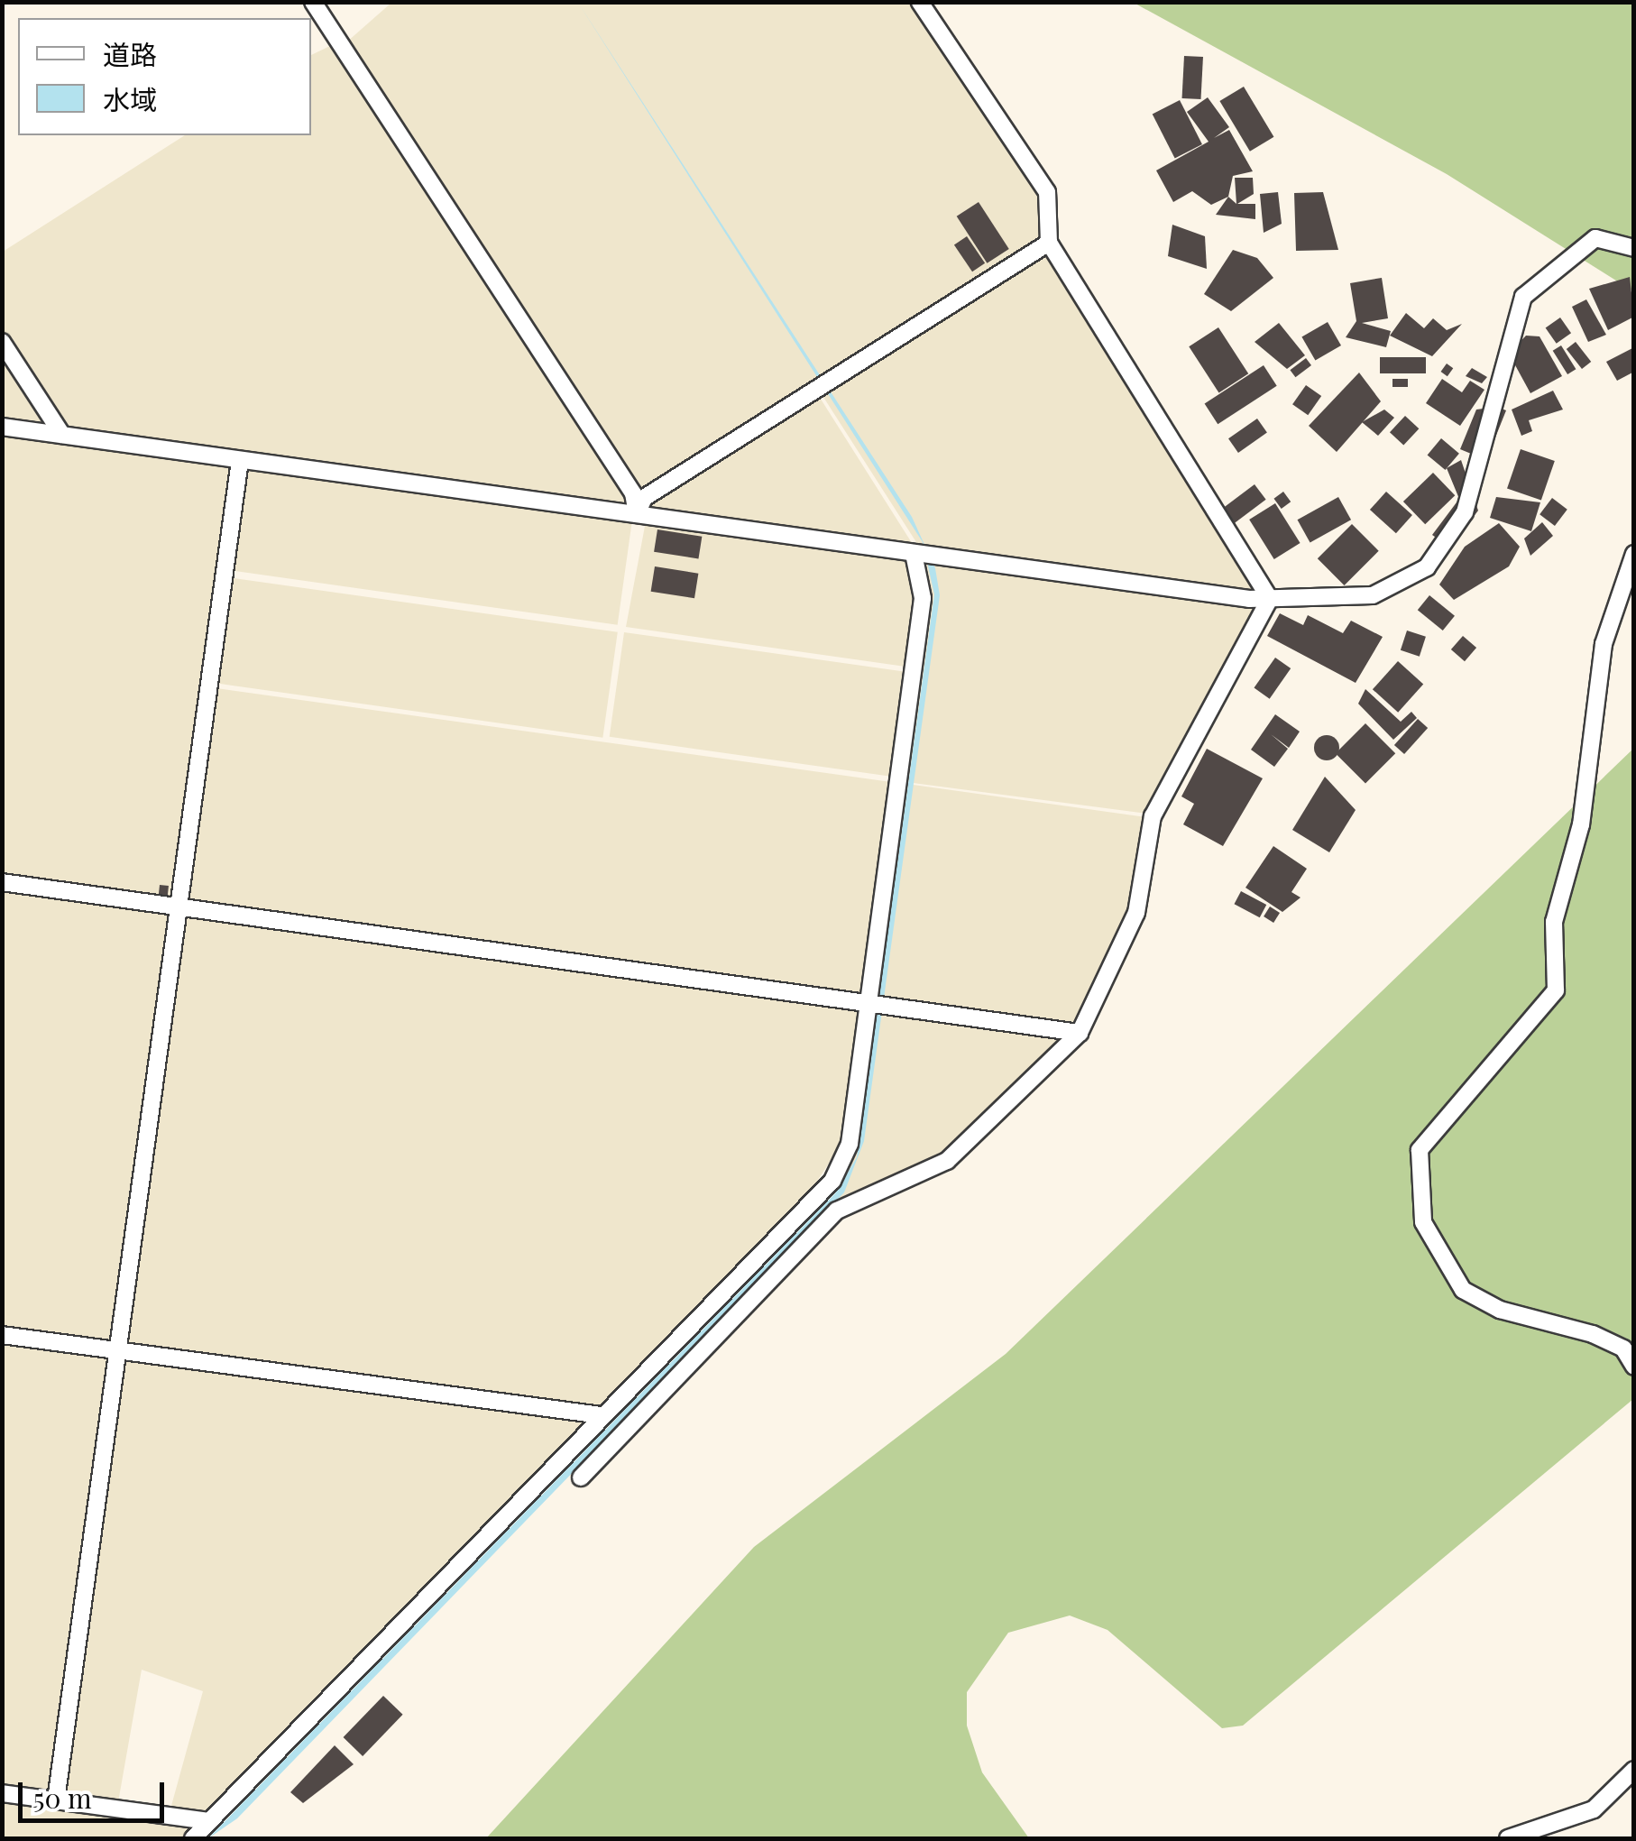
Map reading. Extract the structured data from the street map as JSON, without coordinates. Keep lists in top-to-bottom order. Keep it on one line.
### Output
{"legend":["道路","水域"],"scale_bar":"50 m"}
